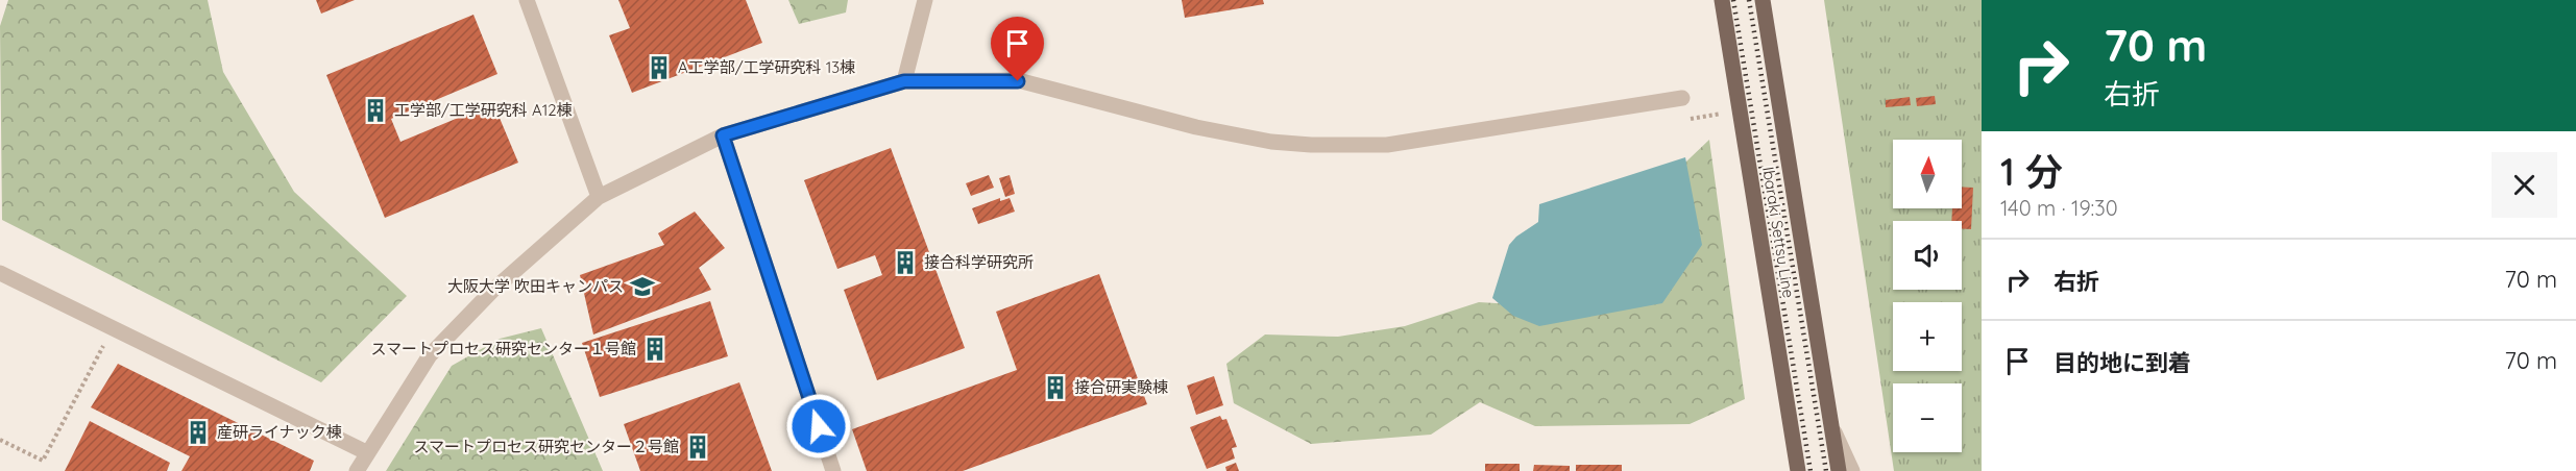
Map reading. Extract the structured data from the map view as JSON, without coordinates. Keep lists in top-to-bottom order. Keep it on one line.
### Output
{"streets":{"main road":["Ibaraki Settsu Line"]},"places":{"building":["A工学部/工学研究科 13棟","工学部/工学研究科 A12棟","接合科学研究所","スマートプロセス研究センター１号館","接合研実験棟","産研ライナック棟","スマートプロセス研究センター２号館"],"school or university":["大阪大学 吹田キャンパス"]},"north":"top","page":{"turn":["70 m","右折"],"heading":["1 分","140 m · 19:30"],"map_buttons":["+","−"],"list":[{"name":"右折","value":"70 m"},{"name":"目的地に到着","value":"70 m"}]}}
